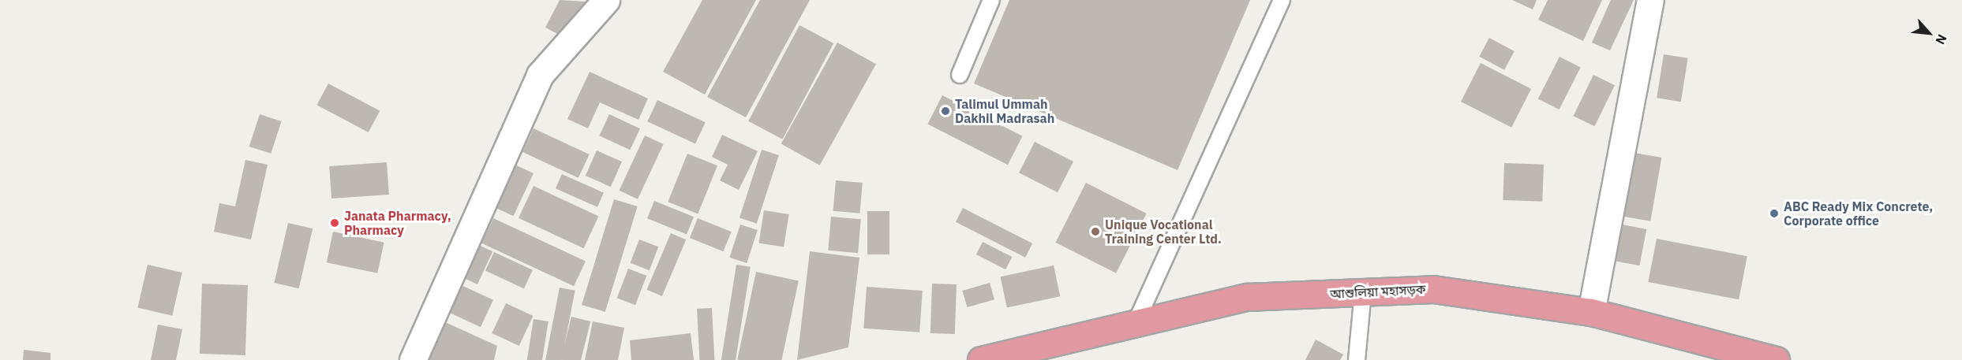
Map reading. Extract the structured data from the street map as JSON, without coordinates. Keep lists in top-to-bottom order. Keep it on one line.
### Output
{"streets":{"highway":["আশুলিয়া মহাসড়ক"]},"places":["Talimul Ummah Dakhil Madrasah","ABC Ready Mix Concrete, Corporate office","Janata Pharmacy, Pharmacy","Unique Vocational Training Center Ltd."],"north":"bottom right"}
